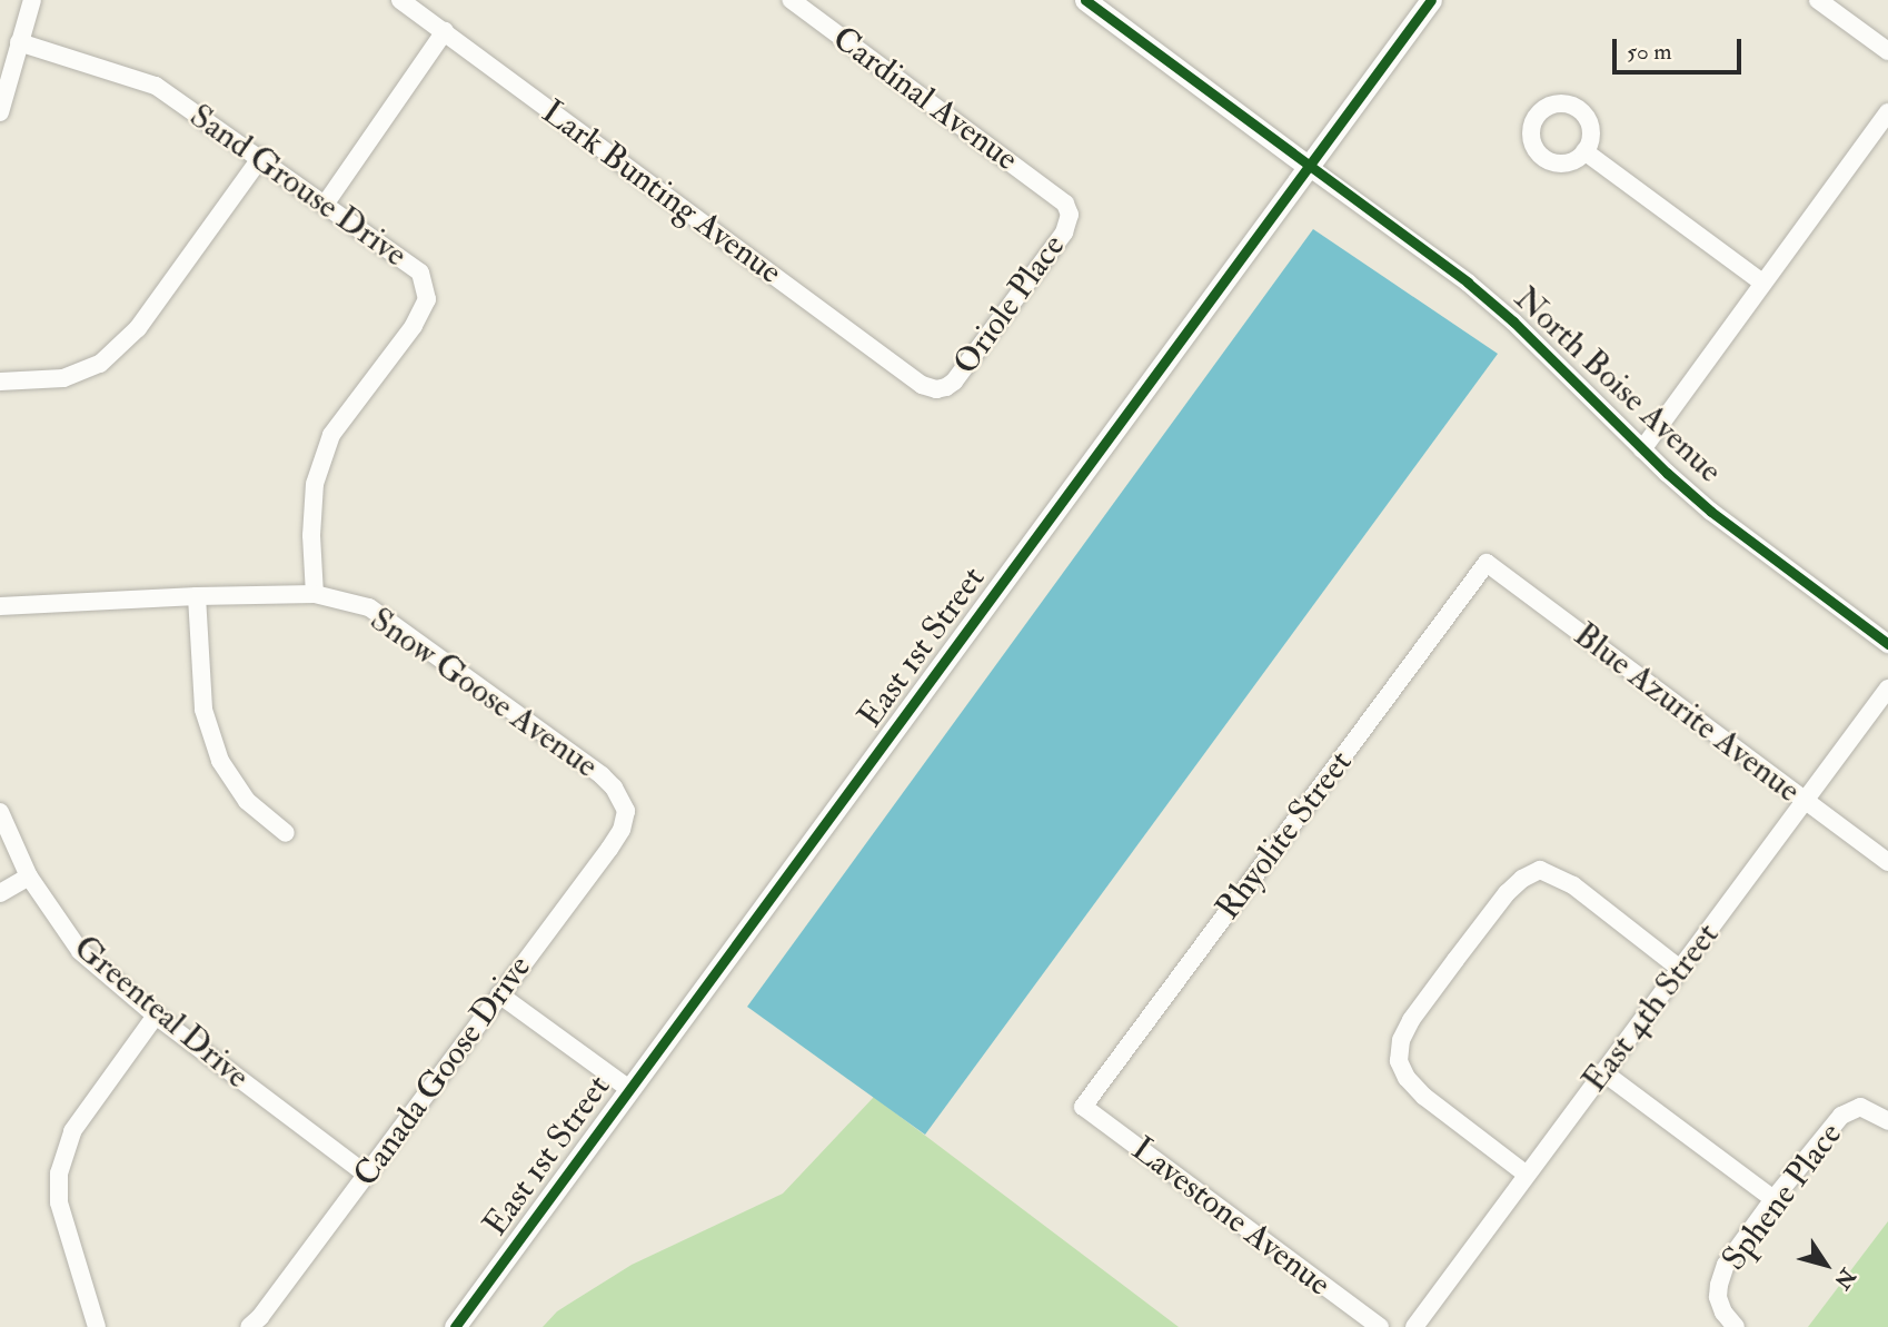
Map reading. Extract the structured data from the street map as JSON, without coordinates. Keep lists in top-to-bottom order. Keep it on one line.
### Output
{"streets":{"main road":["East 1st Street"],"street":["Cardinal Avenue","Sand Grouse Drive","Lark Bunting Avenue","Oriole Place","North Boise Avenue","Snow Goose Avenue","Blue Azurite Avenue","Rhyolite Street","East 4th Street","Greenteal Drive","Canada Goose Drive","Sphene Place","Lavestone Avenue"]},"crossings":[["Cardinal Avenue","Oriole Place"],["Sand Grouse Drive","Snow Goose Avenue"],["Lark Bunting Avenue","Oriole Place"],["North Boise Avenue","East 1st Street"],["Snow Goose Avenue","Canada Goose Drive"],["Blue Azurite Avenue","Rhyolite Street"],["Blue Azurite Avenue","East 4th Street"],["Rhyolite Street","Lavestone Avenue"],["Greenteal Drive","Canada Goose Drive"]],"scale_bar":"50 m","north":"bottom right"}
